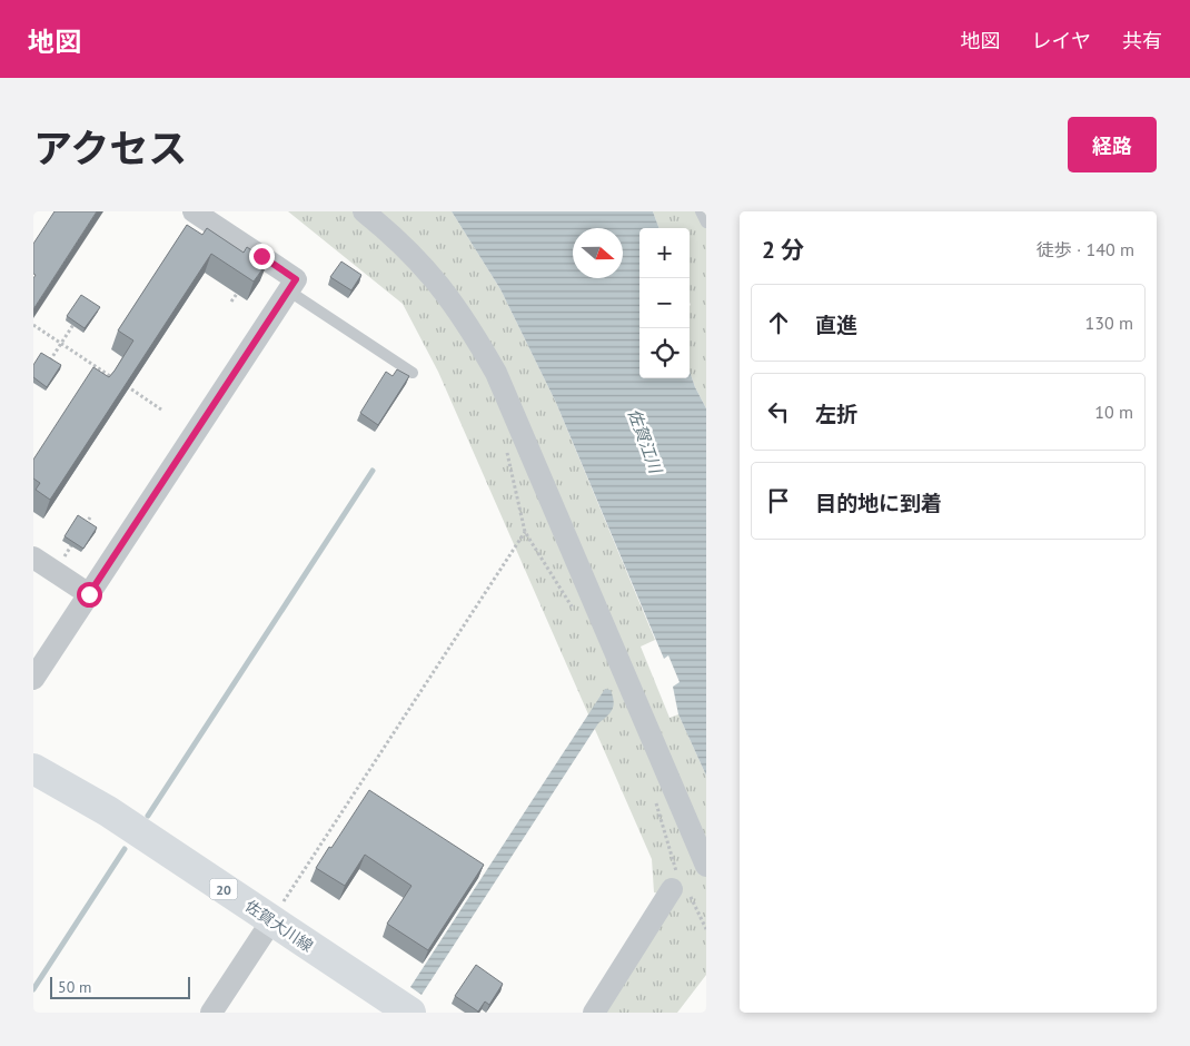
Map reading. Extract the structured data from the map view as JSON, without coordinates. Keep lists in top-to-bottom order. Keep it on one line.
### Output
{"streets":{"main road":["20","佐賀大川線"]},"water":["佐賀江川"],"scale_bar":"50 m","north":"right","page":{"header":"地図","nav":["地図","レイヤ","共有"],"title":"アクセス","buttons":"経路","heading":["2 分","徒歩 · 140 m"],"map_buttons":["+","−"],"list":[["直進","130 m"],["左折","10 m"],"目的地に到着"],"scale":"50 m"}}
